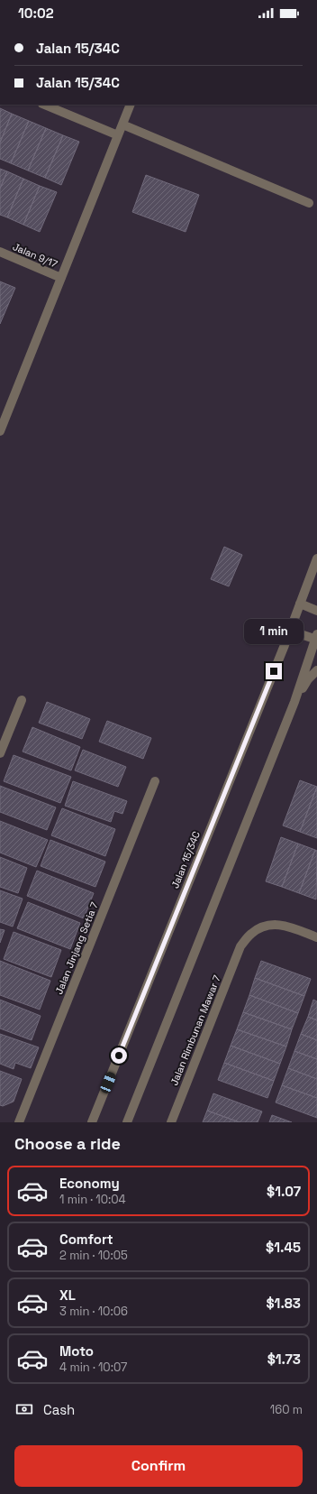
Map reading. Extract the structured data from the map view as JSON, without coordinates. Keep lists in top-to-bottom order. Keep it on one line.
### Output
{"streets":{"street":["Jalan 9/17","Jalan 15/34C","Jalan Jinjang Setia 7","Jalan Rimbunan Mawar 7"]},"page":{"status":"10:02","banner":["Jalan 15/34C","Jalan 15/34C"],"bubble":"1 min","heading":"Choose a ride","list":[{"name":"Economy","note":"1 min · 10:04","value":"$1.07"},{"name":"Comfort","note":"2 min · 10:05","value":"$1.45"},{"name":"XL","note":"3 min · 10:06","value":"$1.83"},{"name":"Moto","note":"4 min · 10:07","value":"$1.73"}],"pay":["Cash","160 m"],"buttons":"Confirm"}}
